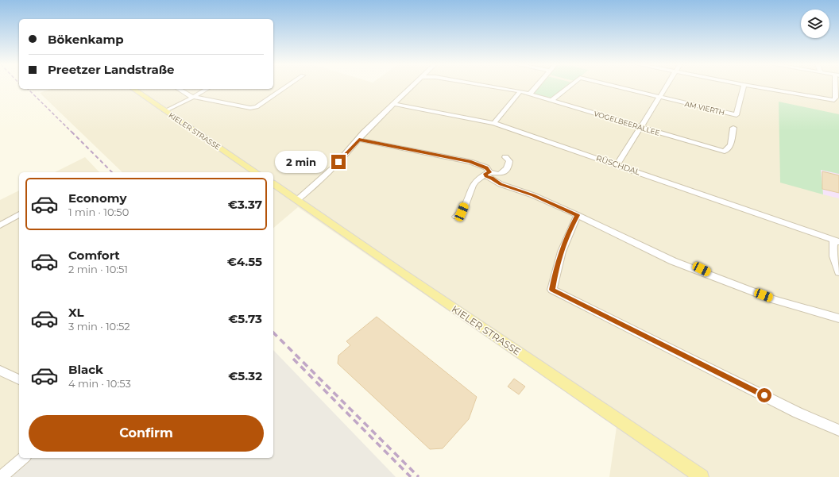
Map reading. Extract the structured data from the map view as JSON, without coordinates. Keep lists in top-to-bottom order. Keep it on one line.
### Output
{"streets":{"main road":["KIELER STRASSE"],"street":["AM VIERTH","VOGELBEERALLEE","RÜSCHDAL"]},"crossings":[["AM VIERTH","VOGELBEERALLEE"]],"page":{"banner":["Bökenkamp","Preetzer Landstraße"],"bubble":"2 min","list":[{"name":"Economy","note":"1 min · 10:50","value":"€3.37"},{"name":"Comfort","note":"2 min · 10:51","value":"€4.55"},{"name":"XL","note":"3 min · 10:52","value":"€5.73"},{"name":"Black","note":"4 min · 10:53","value":"€5.32"}],"buttons":"Confirm"}}
